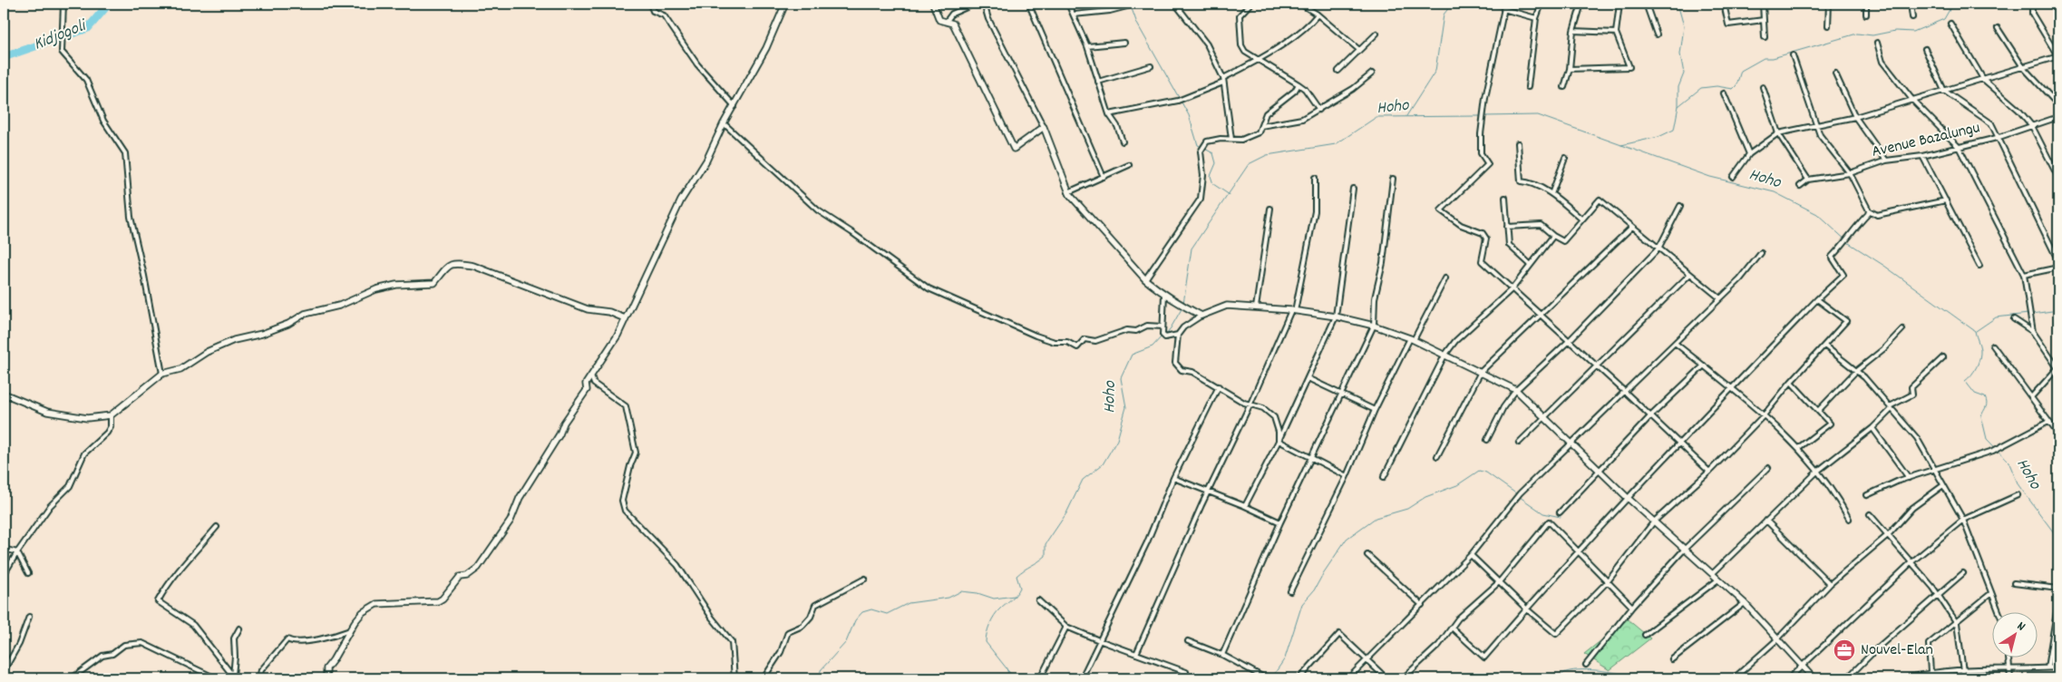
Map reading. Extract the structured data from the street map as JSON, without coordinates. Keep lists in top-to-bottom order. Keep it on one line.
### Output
{"streets":{"street":["Avenue Bazalungu"]},"water":["Kidjogoli","Hoho"],"places":{"office":["Nouvel-Elan"]},"north":"top right"}
